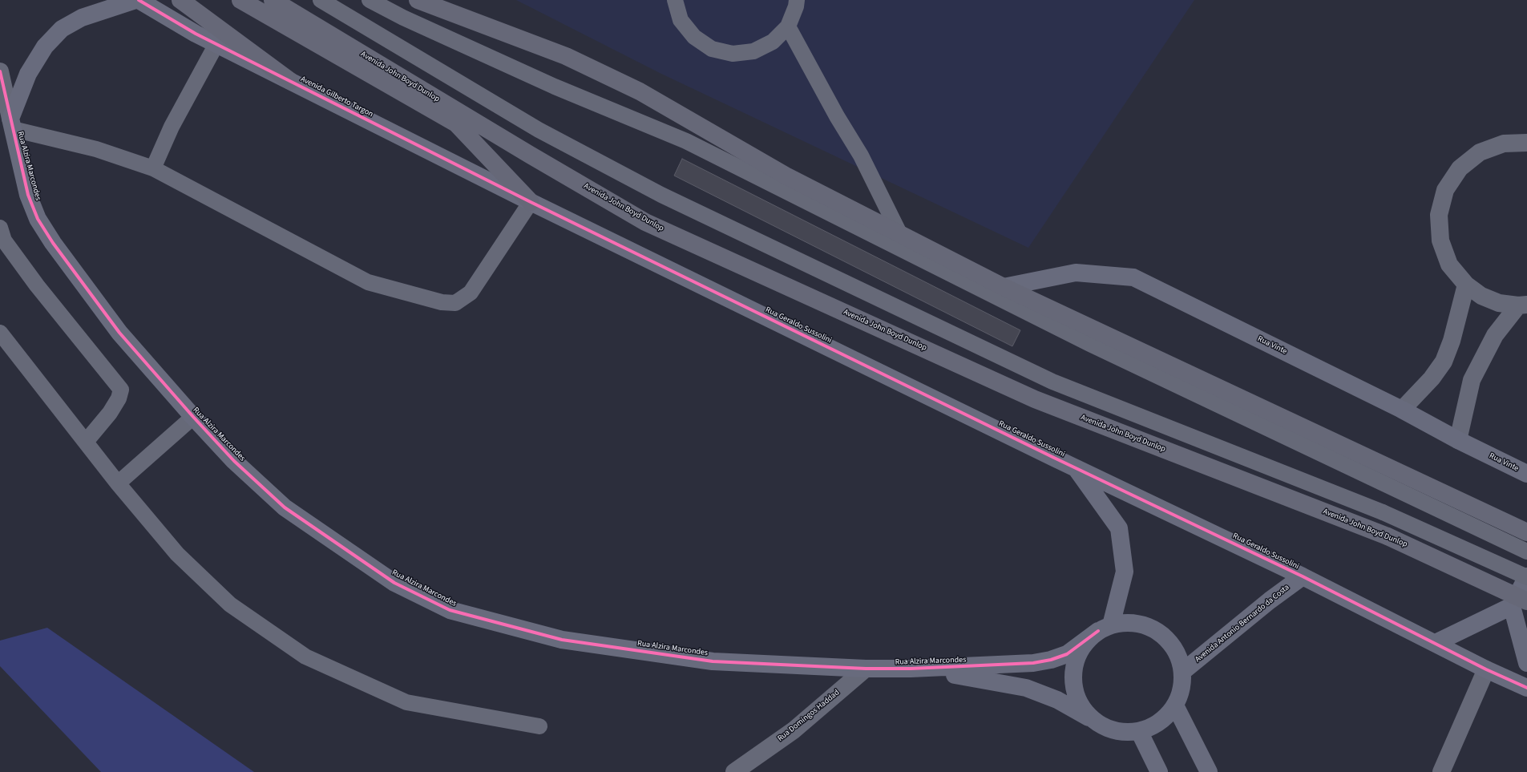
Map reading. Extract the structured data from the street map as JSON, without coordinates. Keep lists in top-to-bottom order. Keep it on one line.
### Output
{"streets":{"main road":["Avenida John Boyd Dunlop"],"street":["Avenida Gilberto Targon","Rua Alzira Marcondes","Rua Geraldo Sussolini","Rua Vinte","Avenida Antonio Bernardo da Costa","Rua Domingos Haddad"]},"crossings":[["Avenida Gilberto Targon","Rua Geraldo Sussolini"],["Rua Alzira Marcondes","Avenida Antonio Bernardo da Costa"],["Rua Alzira Marcondes","Rua Domingos Haddad"],["Rua Geraldo Sussolini","Avenida Antonio Bernardo da Costa"]]}
